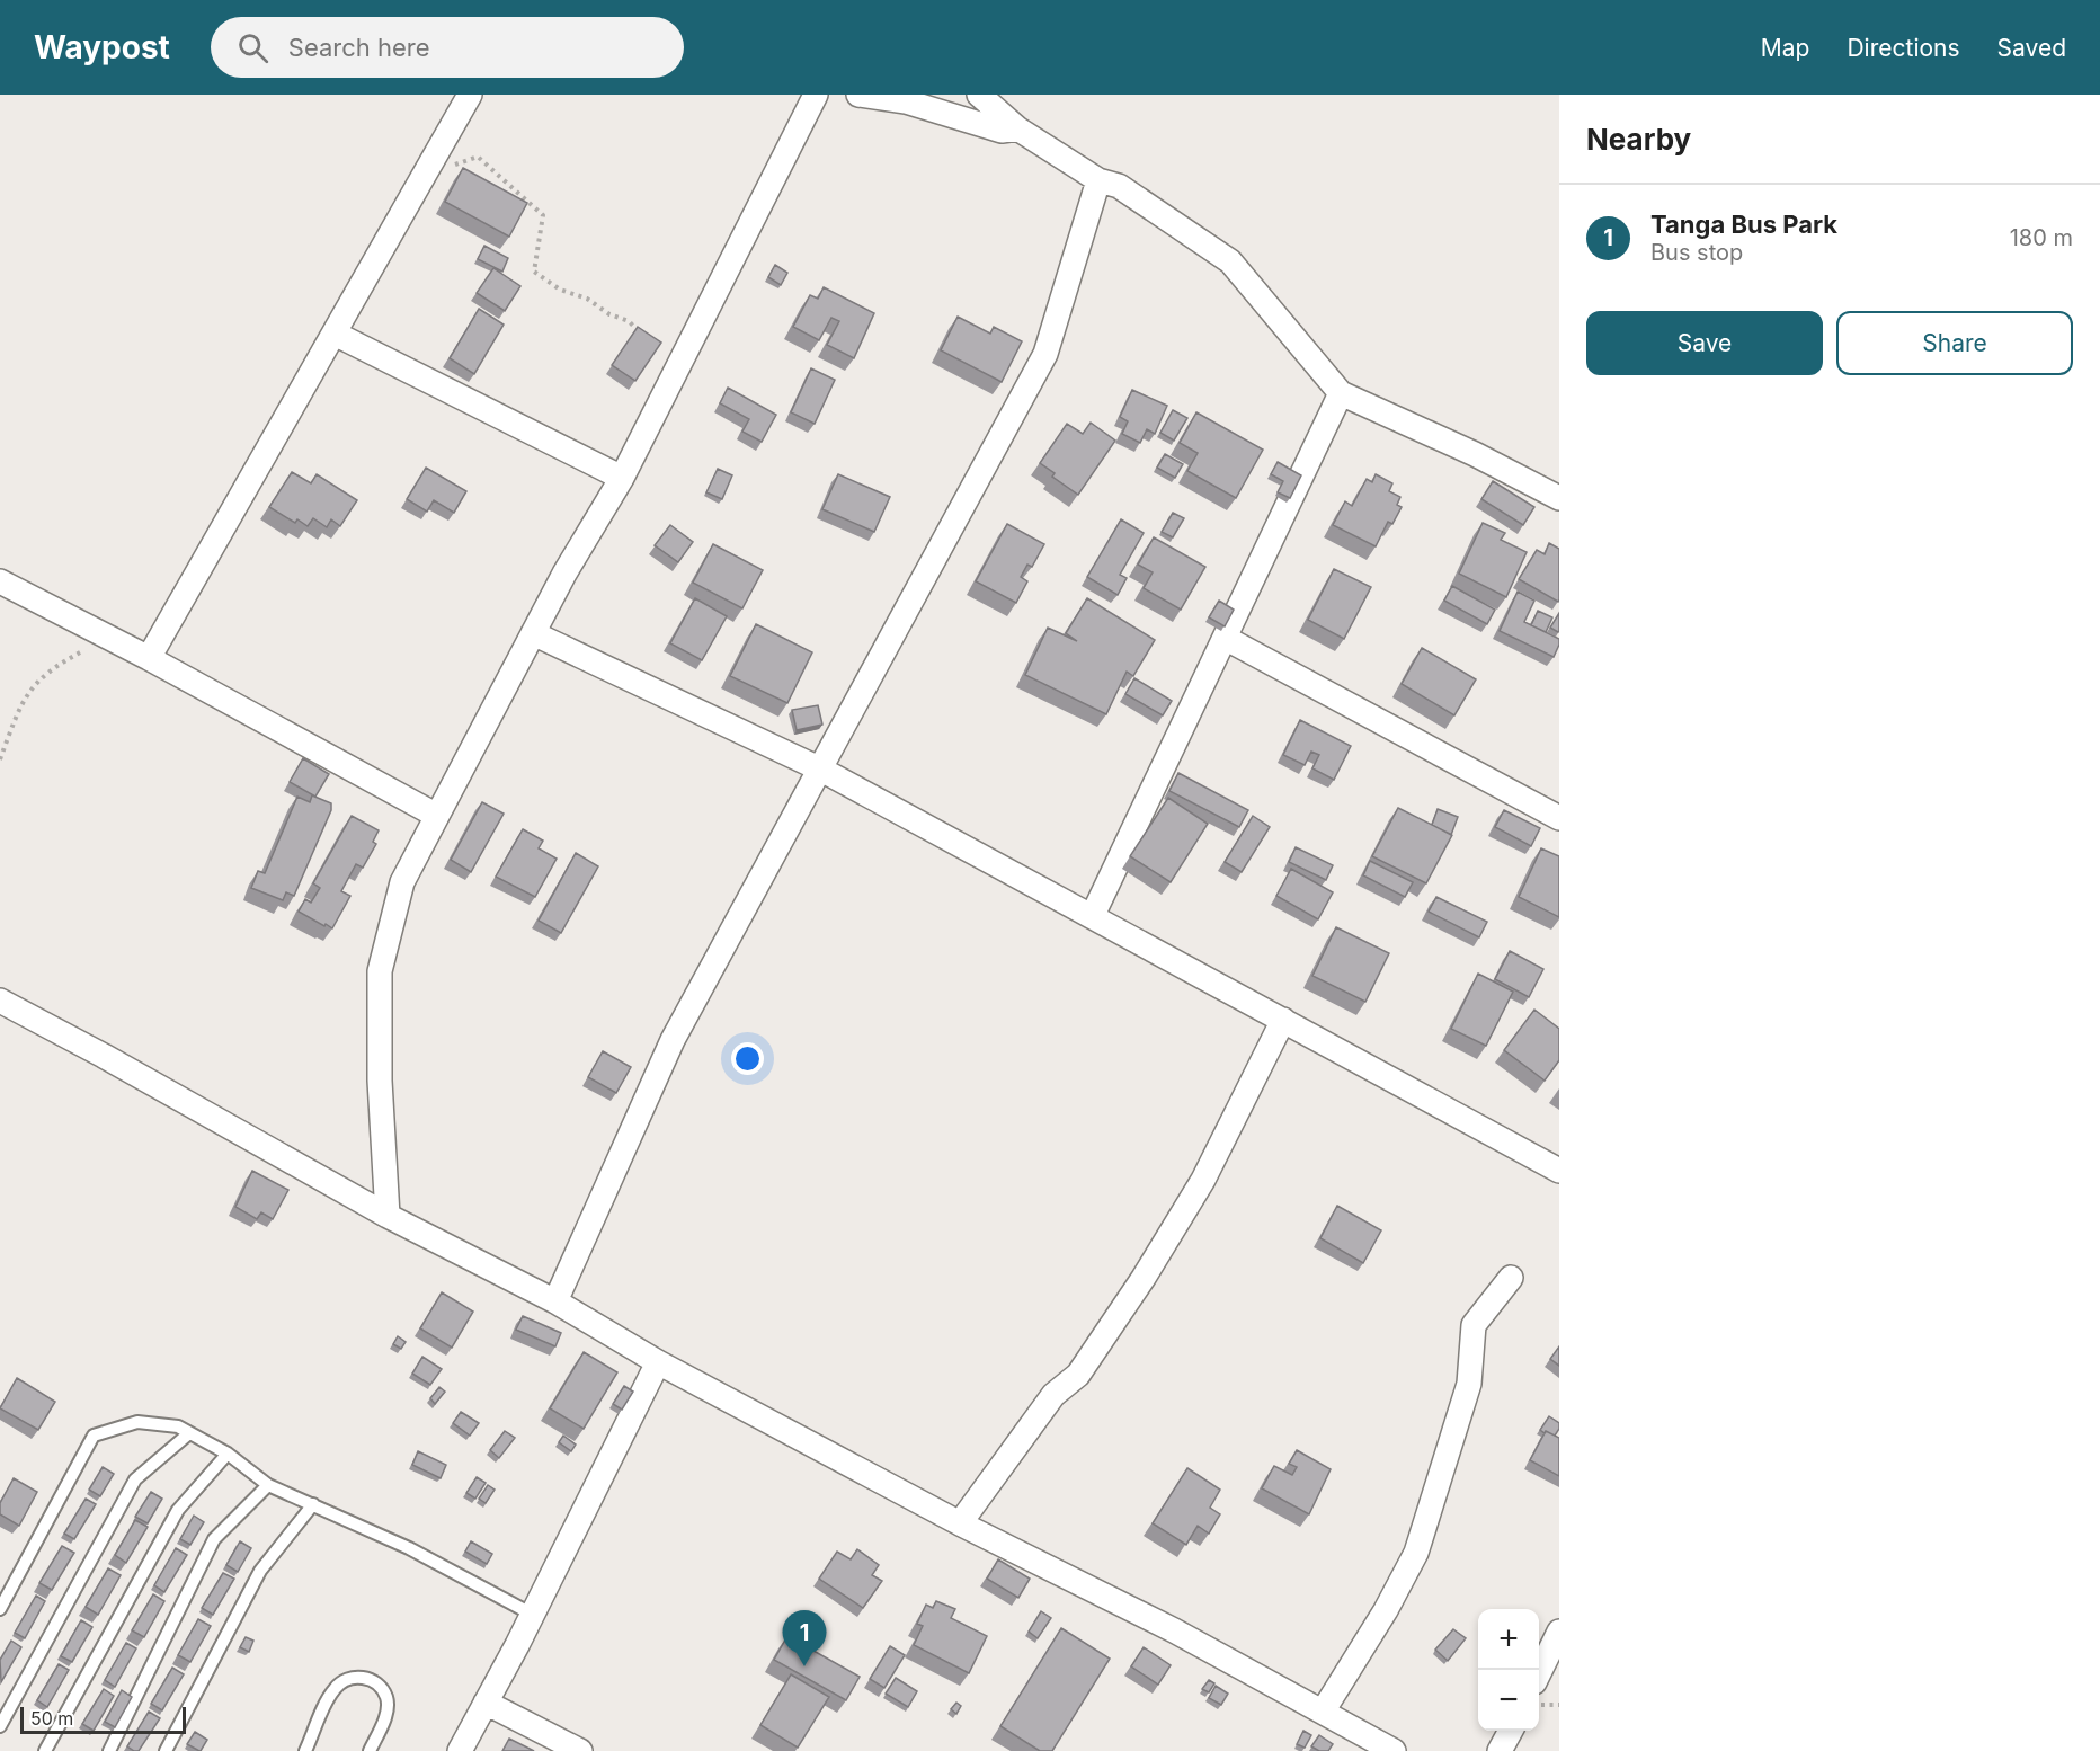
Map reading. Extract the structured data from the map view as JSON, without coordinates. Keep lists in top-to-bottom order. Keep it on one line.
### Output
{"scale_bar":"50 m","page":{"header":"Waypost","search":"Search here","nav":["Map","Directions","Saved"],"heading":"Nearby","list":[{"mark":"1","name":"Tanga Bus Park","note":"Bus stop","value":"180 m"}],"buttons":["Save","Share"],"map_buttons":["+","−"],"pins":"1","scale":"50 m"}}
